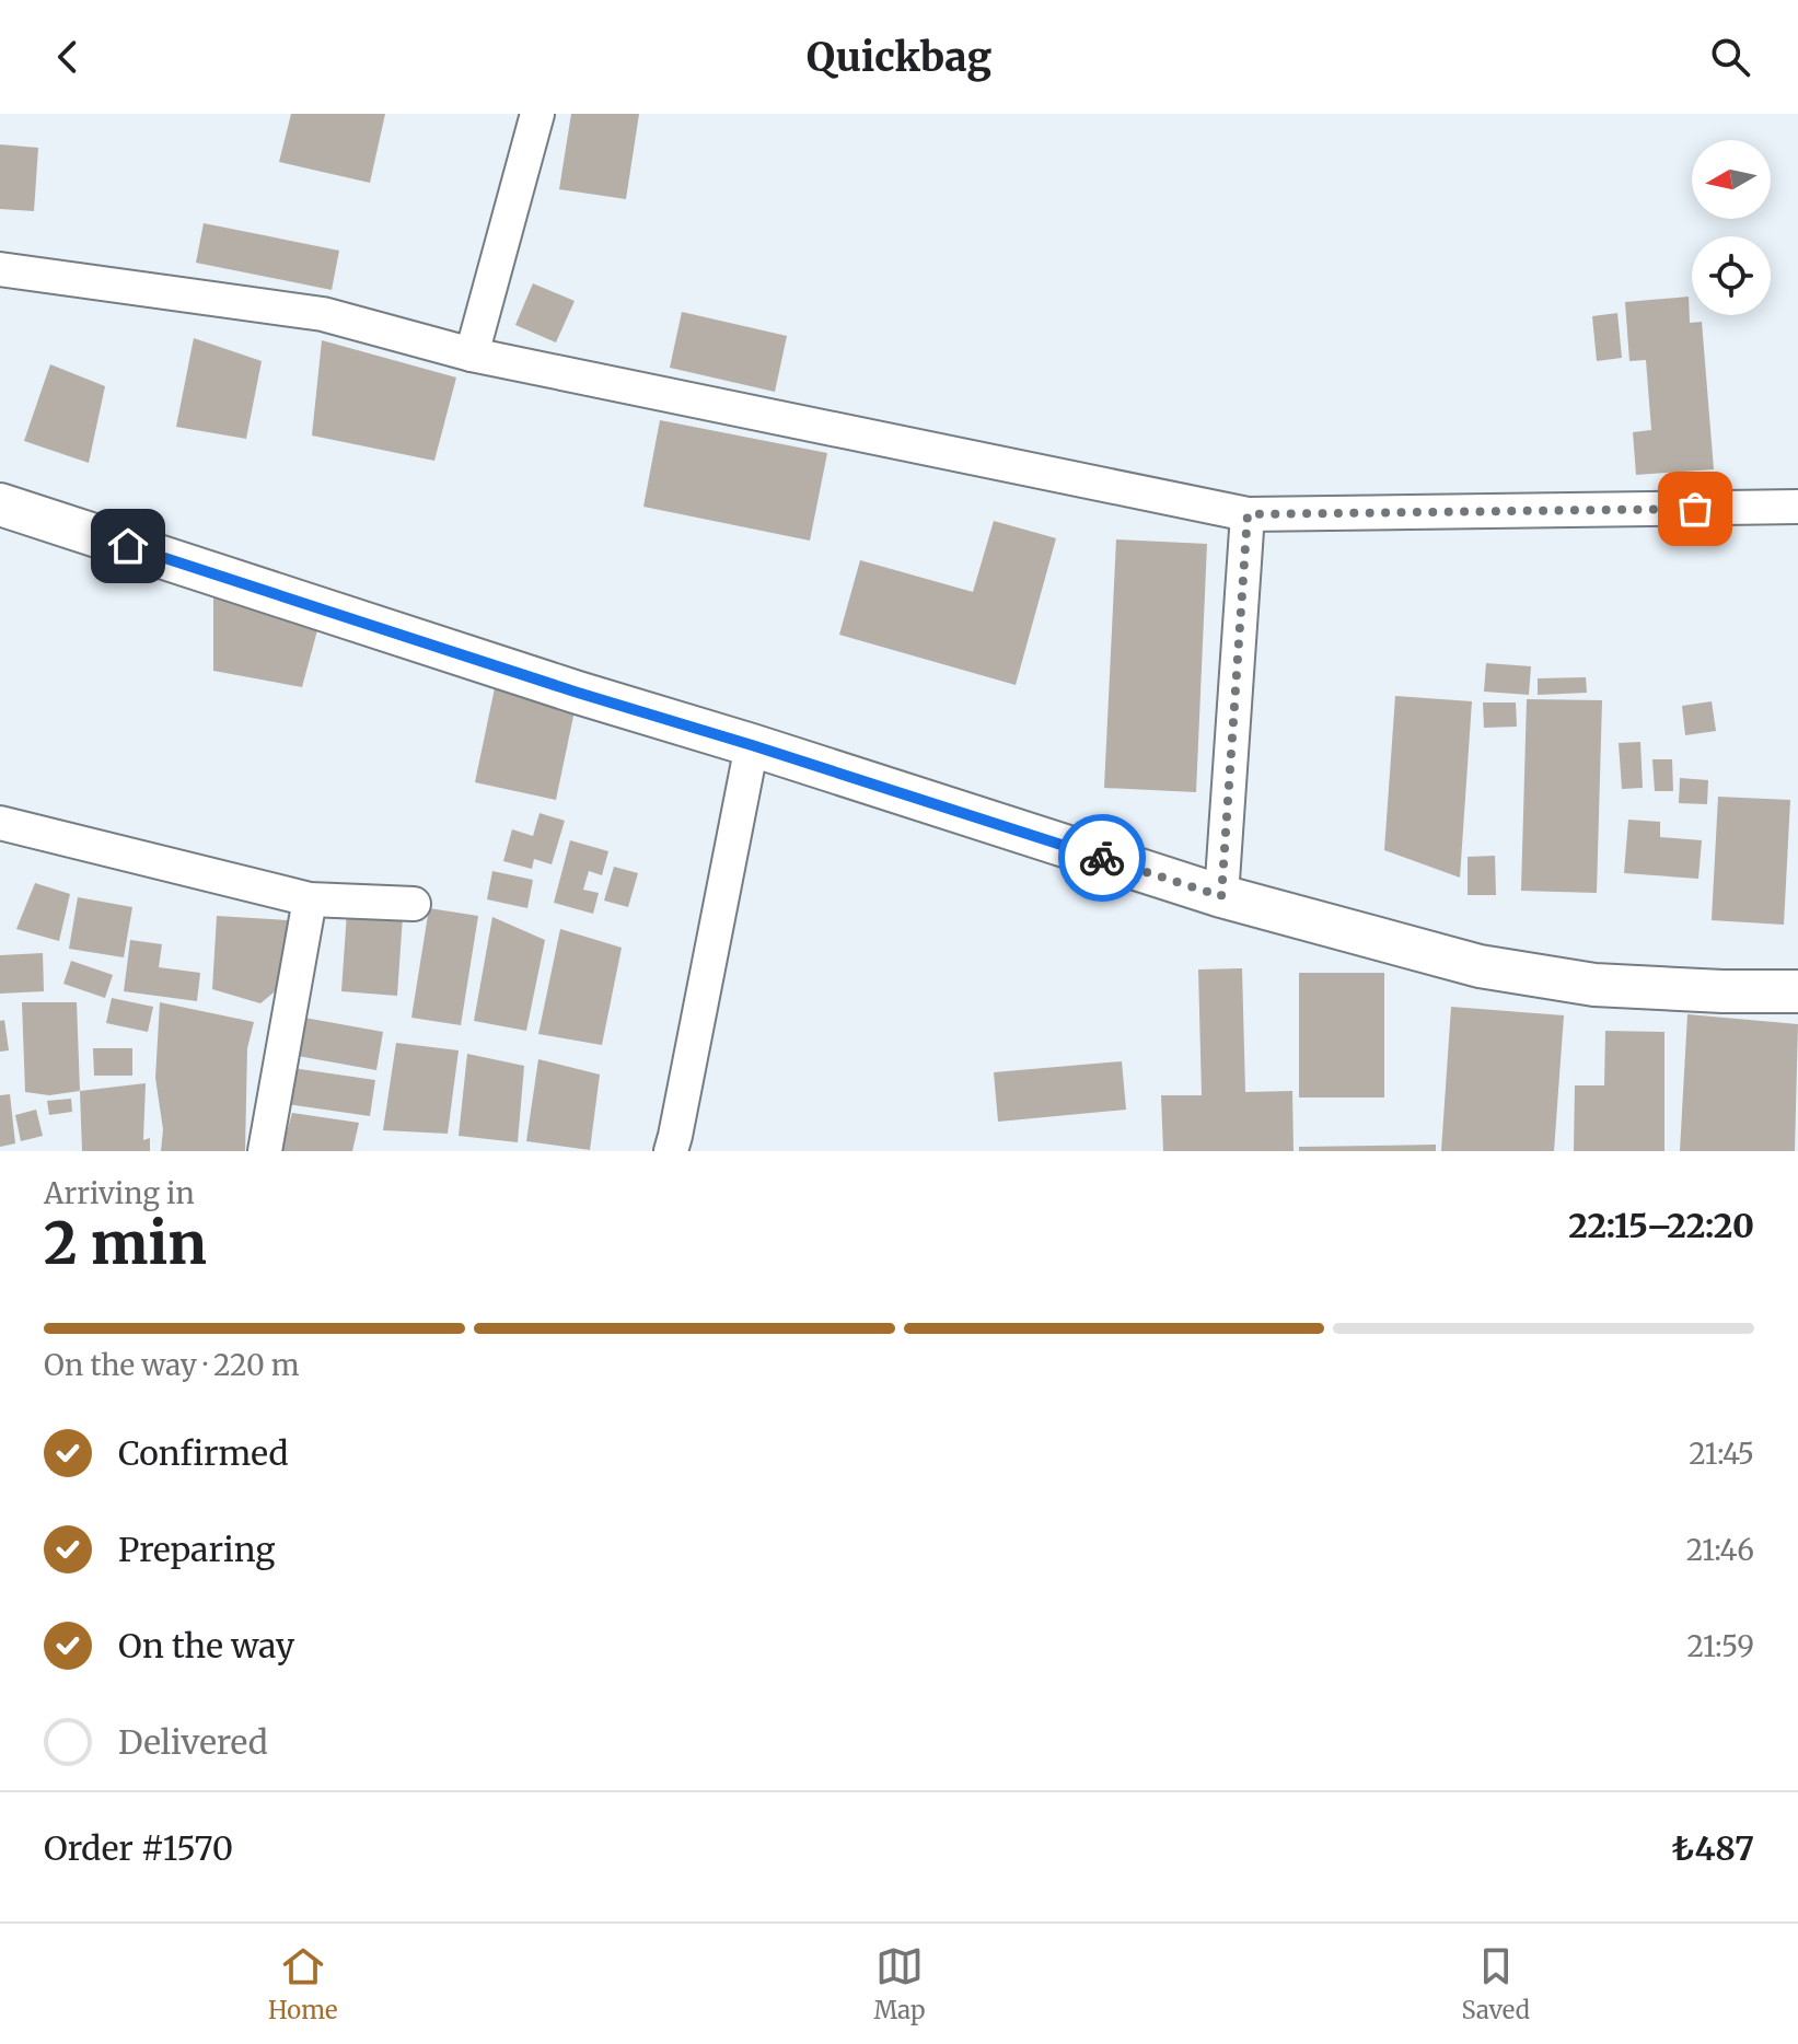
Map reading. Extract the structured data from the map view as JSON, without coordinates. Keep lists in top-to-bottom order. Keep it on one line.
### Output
{"north":"left","page":{"header":"Quickbag","heading":["2 min","Arriving in","22:15–22:20"],"panel":["Order #1570","₺487"],"bar":"On the way · 220 m","list":[["Confirmed","21:45"],["Preparing","21:46"],["On the way","21:59"],"Delivered"],"tabs":["Home","Map","Saved"]}}
